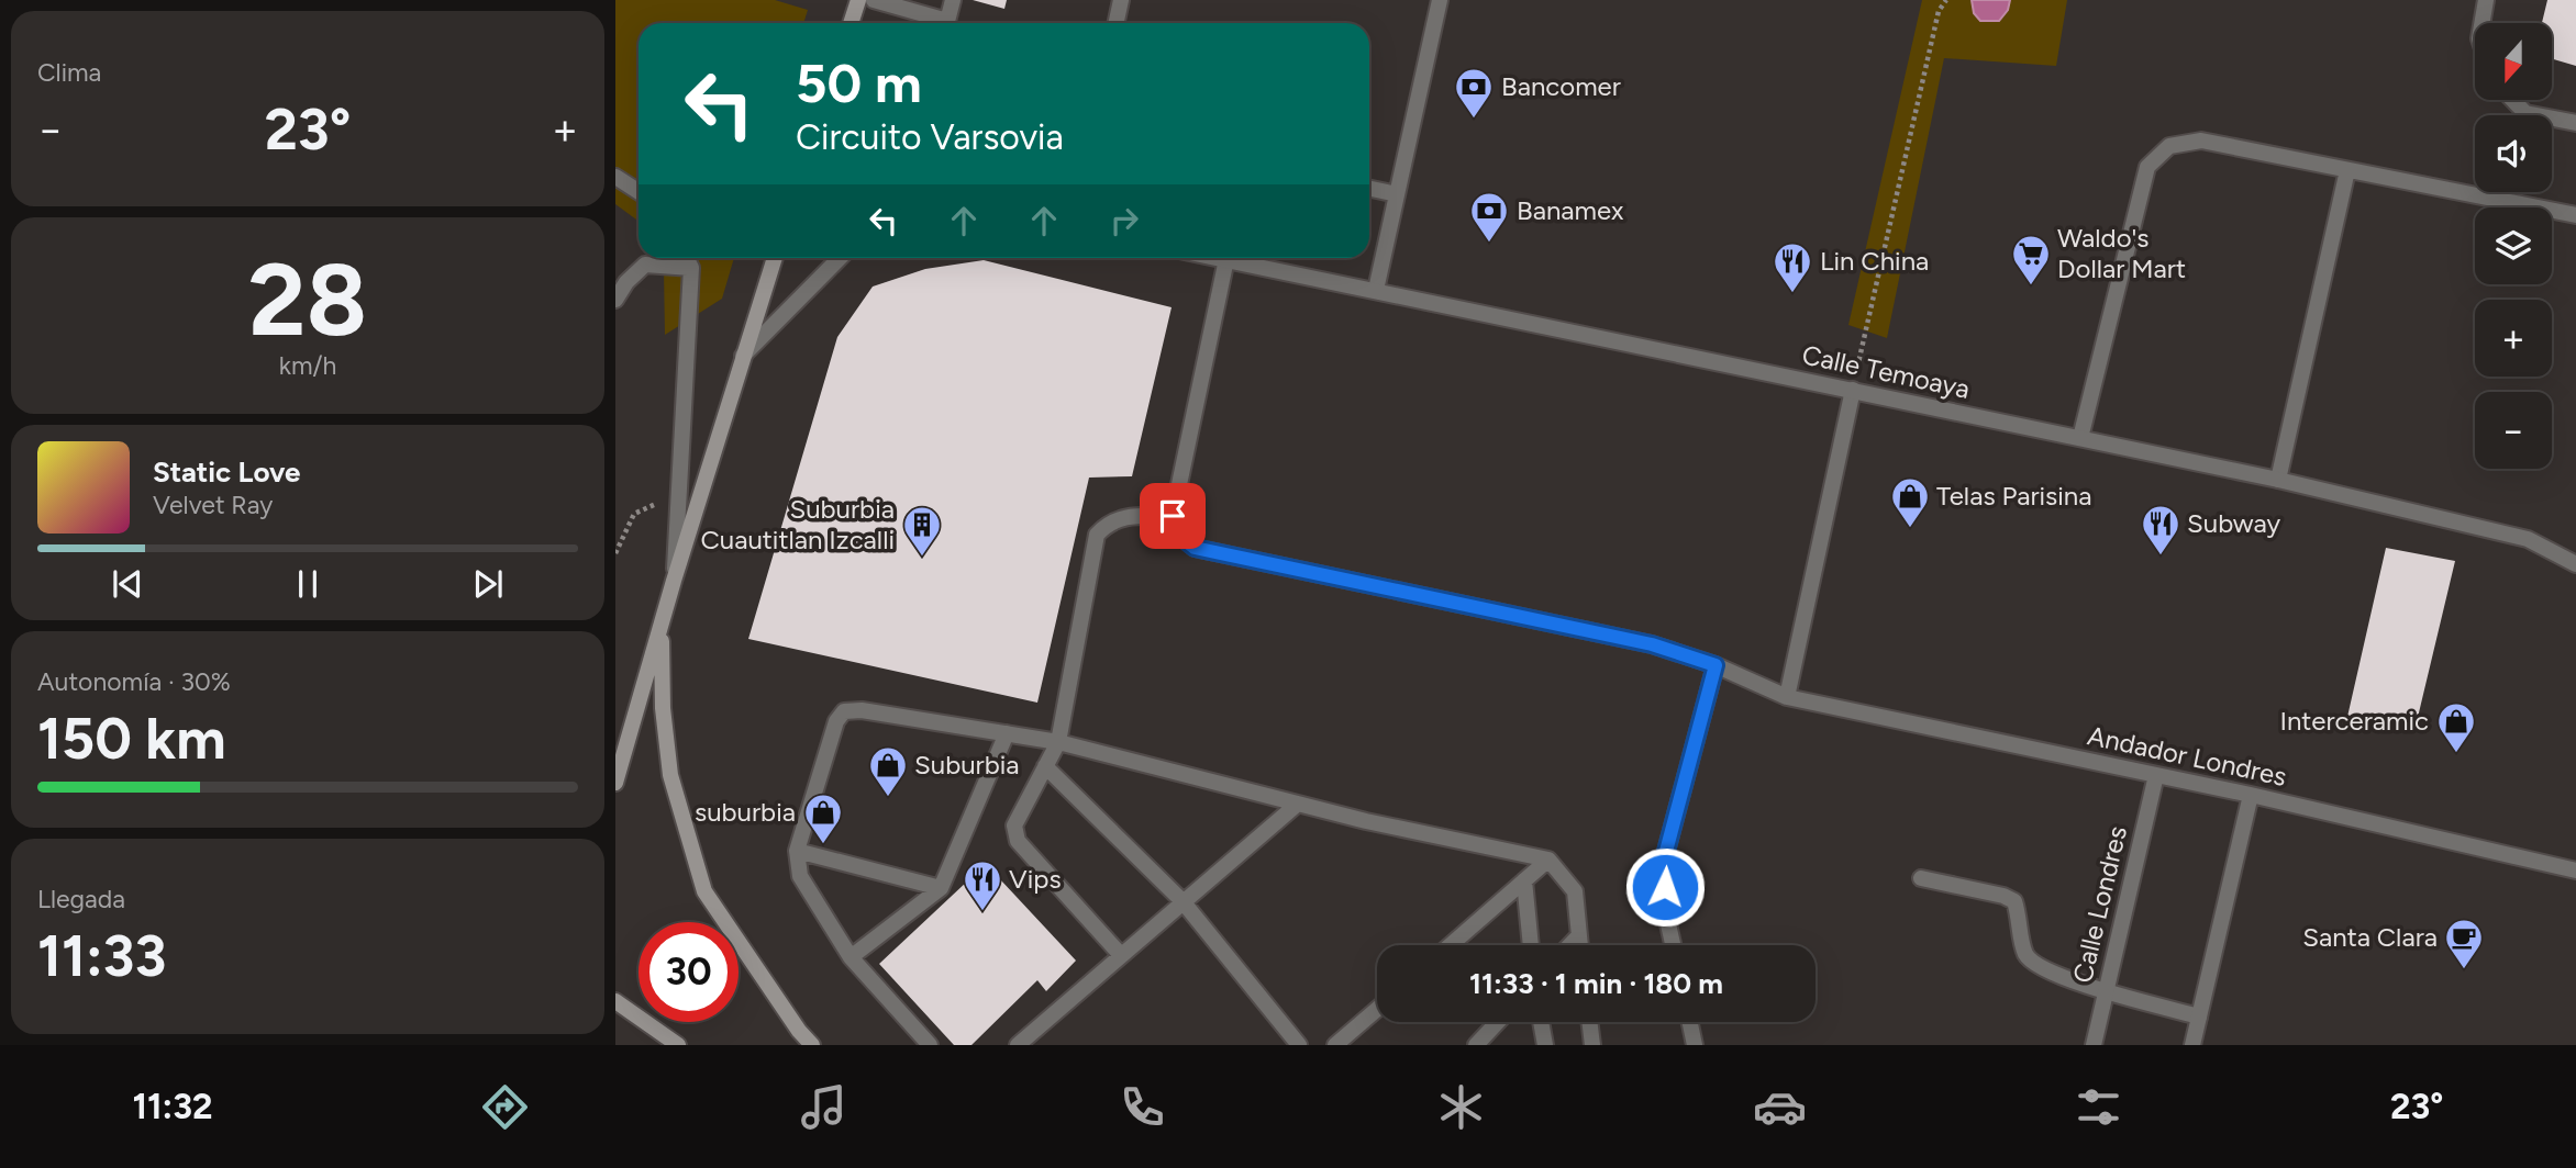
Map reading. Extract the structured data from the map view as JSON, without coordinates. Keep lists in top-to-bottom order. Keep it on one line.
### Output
{"streets":{"street":["Calle Temoaya","Andador Londres","Calle Londres"]},"crossings":[["Andador Londres","Calle Londres"]],"places":{"bank":["Bancomer","Banamex"],"supermarket":["Waldo's Dollar Mart"],"restaurant":["Lin China","Subway","Vips"],"shop":["Telas Parisina","Interceramic","Suburbia","suburbia"],"building":["Suburbia Cuautitlan Izcalli"],"cafe":["Santa Clara"]},"north":"bottom","page":{"tile":["Clima",["28","km/h"],["Autonomía · 30%","150 km"],["Llegada","11:33"]],"map_buttons":["+","−"],"turn":["50 m","Circuito Varsovia"],"heat":["−","23°","+"],"song":["Static Love","Velvet Ray"],"limit":"30","trip":"11:33 · 1 min · 180 m","tabs":["11:32","23°"]}}
